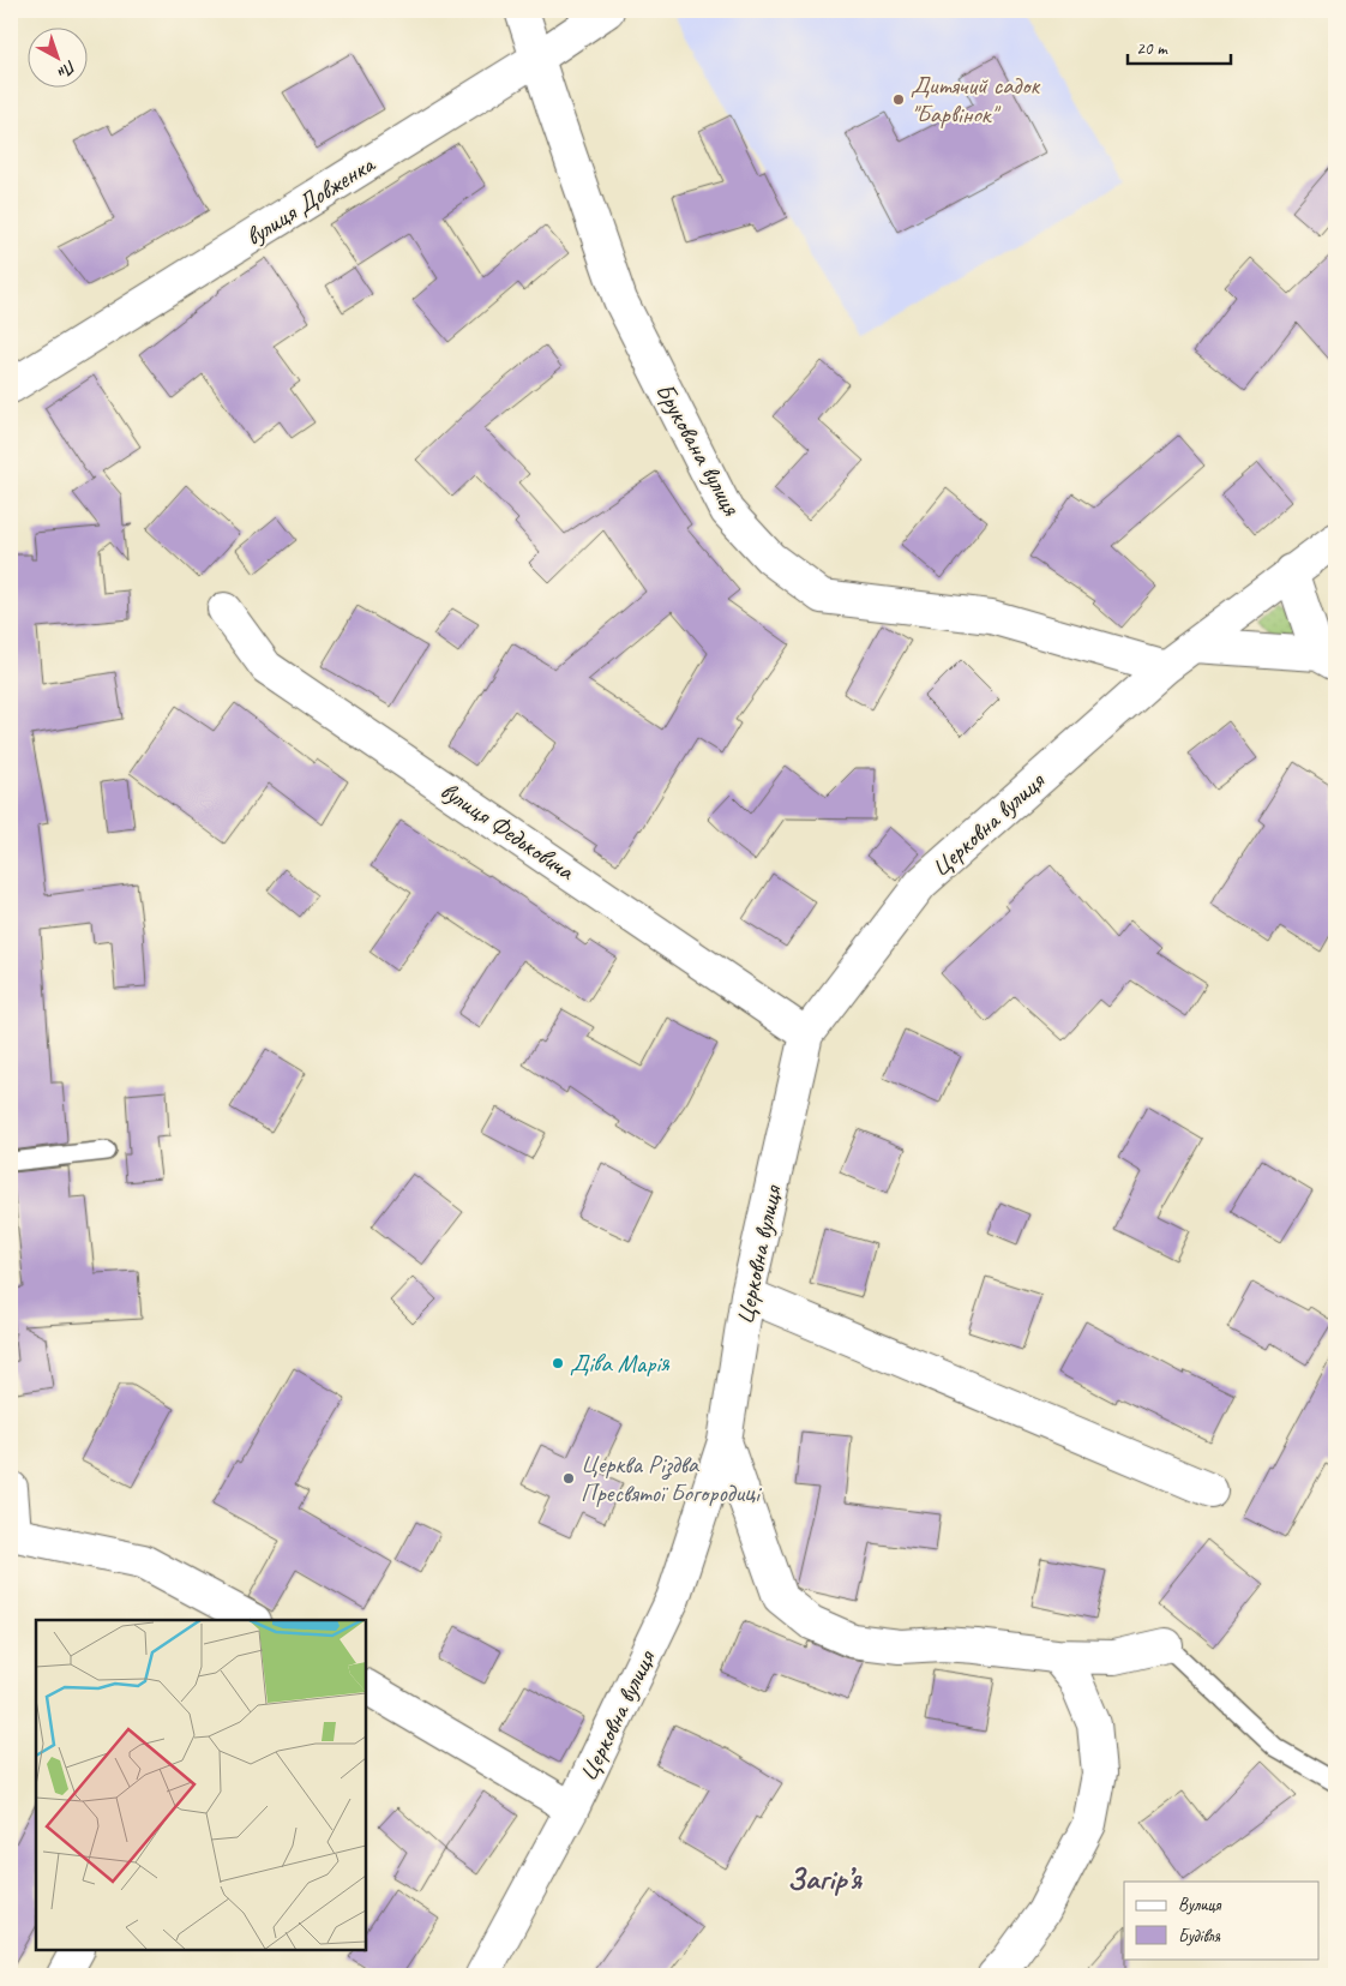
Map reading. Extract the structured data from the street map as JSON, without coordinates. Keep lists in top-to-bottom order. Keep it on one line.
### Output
{"streets":{"street":["вулиця Довженка","Брукована вулиця","Церковна вулиця","вулиця Федьковича"]},"crossings":[["вулиця Довженка","Брукована вулиця"],["Брукована вулиця","Церковна вулиця"],["Церковна вулиця","вулиця Федьковича"]],"districts":["Загір’я"],"places":["Дитячий садок \"Барвінок\"","Діва Марія","Церква Різдва Пресвятої Богородиці"],"legend":["Вулиця","Будівля"],"scale_bar":"20 m","north":"bottom right"}
